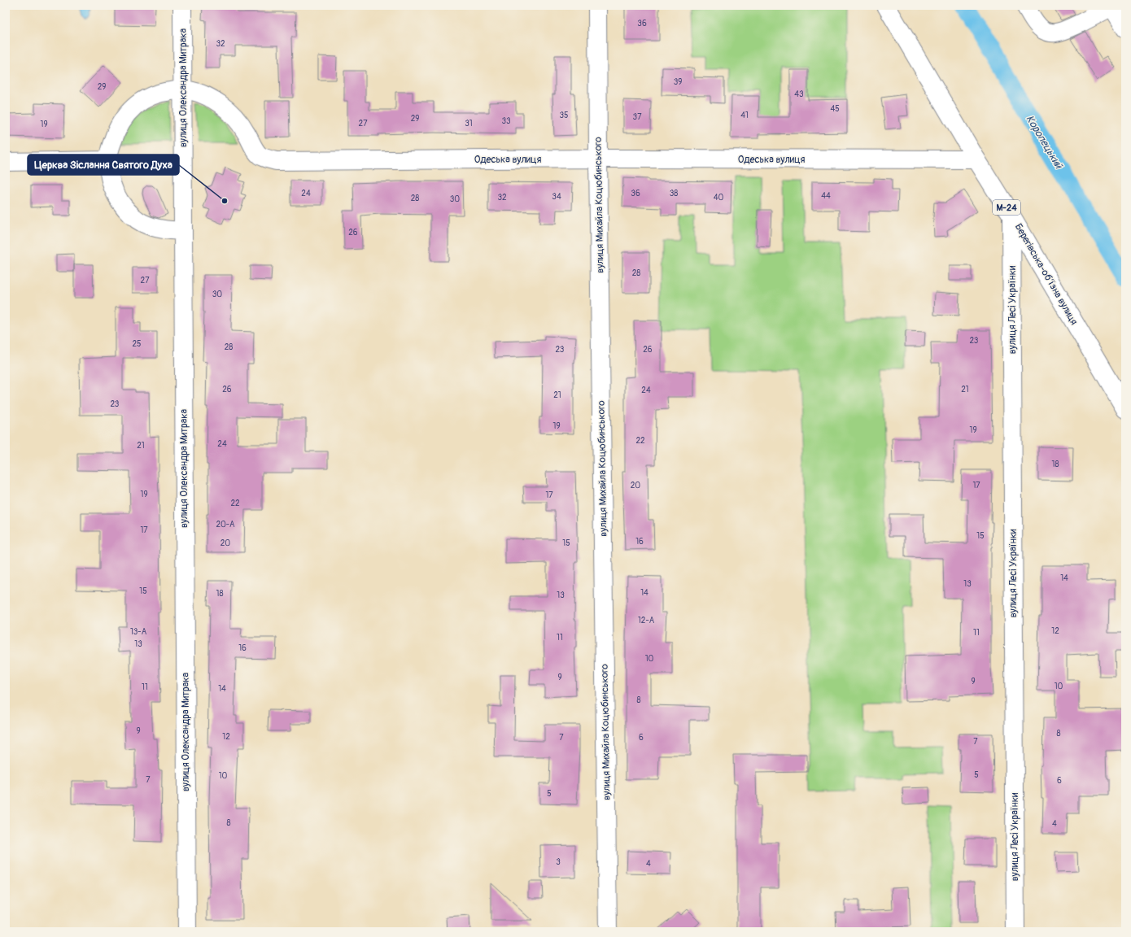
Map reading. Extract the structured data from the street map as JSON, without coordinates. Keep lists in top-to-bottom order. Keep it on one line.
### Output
{"streets":{"main road":["вулиця Олександра Митрака","Одеська вулиця","вулиця Михайла Коцюбинського","М-24","Берегівська-обʼїзна вулиця","вулиця Лесі Українки"]},"crossings":[["вулиця Олександра Митрака","Одеська вулиця"],["Одеська вулиця","вулиця Михайла Коцюбинського"],["Одеська вулиця","Берегівська-обʼїзна вулиця"],["Берегівська-обʼїзна вулиця","вулиця Лесі Українки"]],"water":["Коропецький"],"places":["Церква Зіслання Святого Духа"],"house_numbers":["36","32","39","29","43","45","35","41","37","29","33","27","31","19","24","36","38","44","34","32","40","28","30","26","28","27","30","23","25","28","23","26","26","21","24","21","23","19","19","22","24","21","18","20","17","19","17","22","20-А","17","15","16","20","15","14","13","15","14","18","13","12-А","12","13-А","11","11","13","16","10","9","9","10","11","14","8","9","8","12","7","6","7","5","10","7","6","5","8","4","3","4"]}
